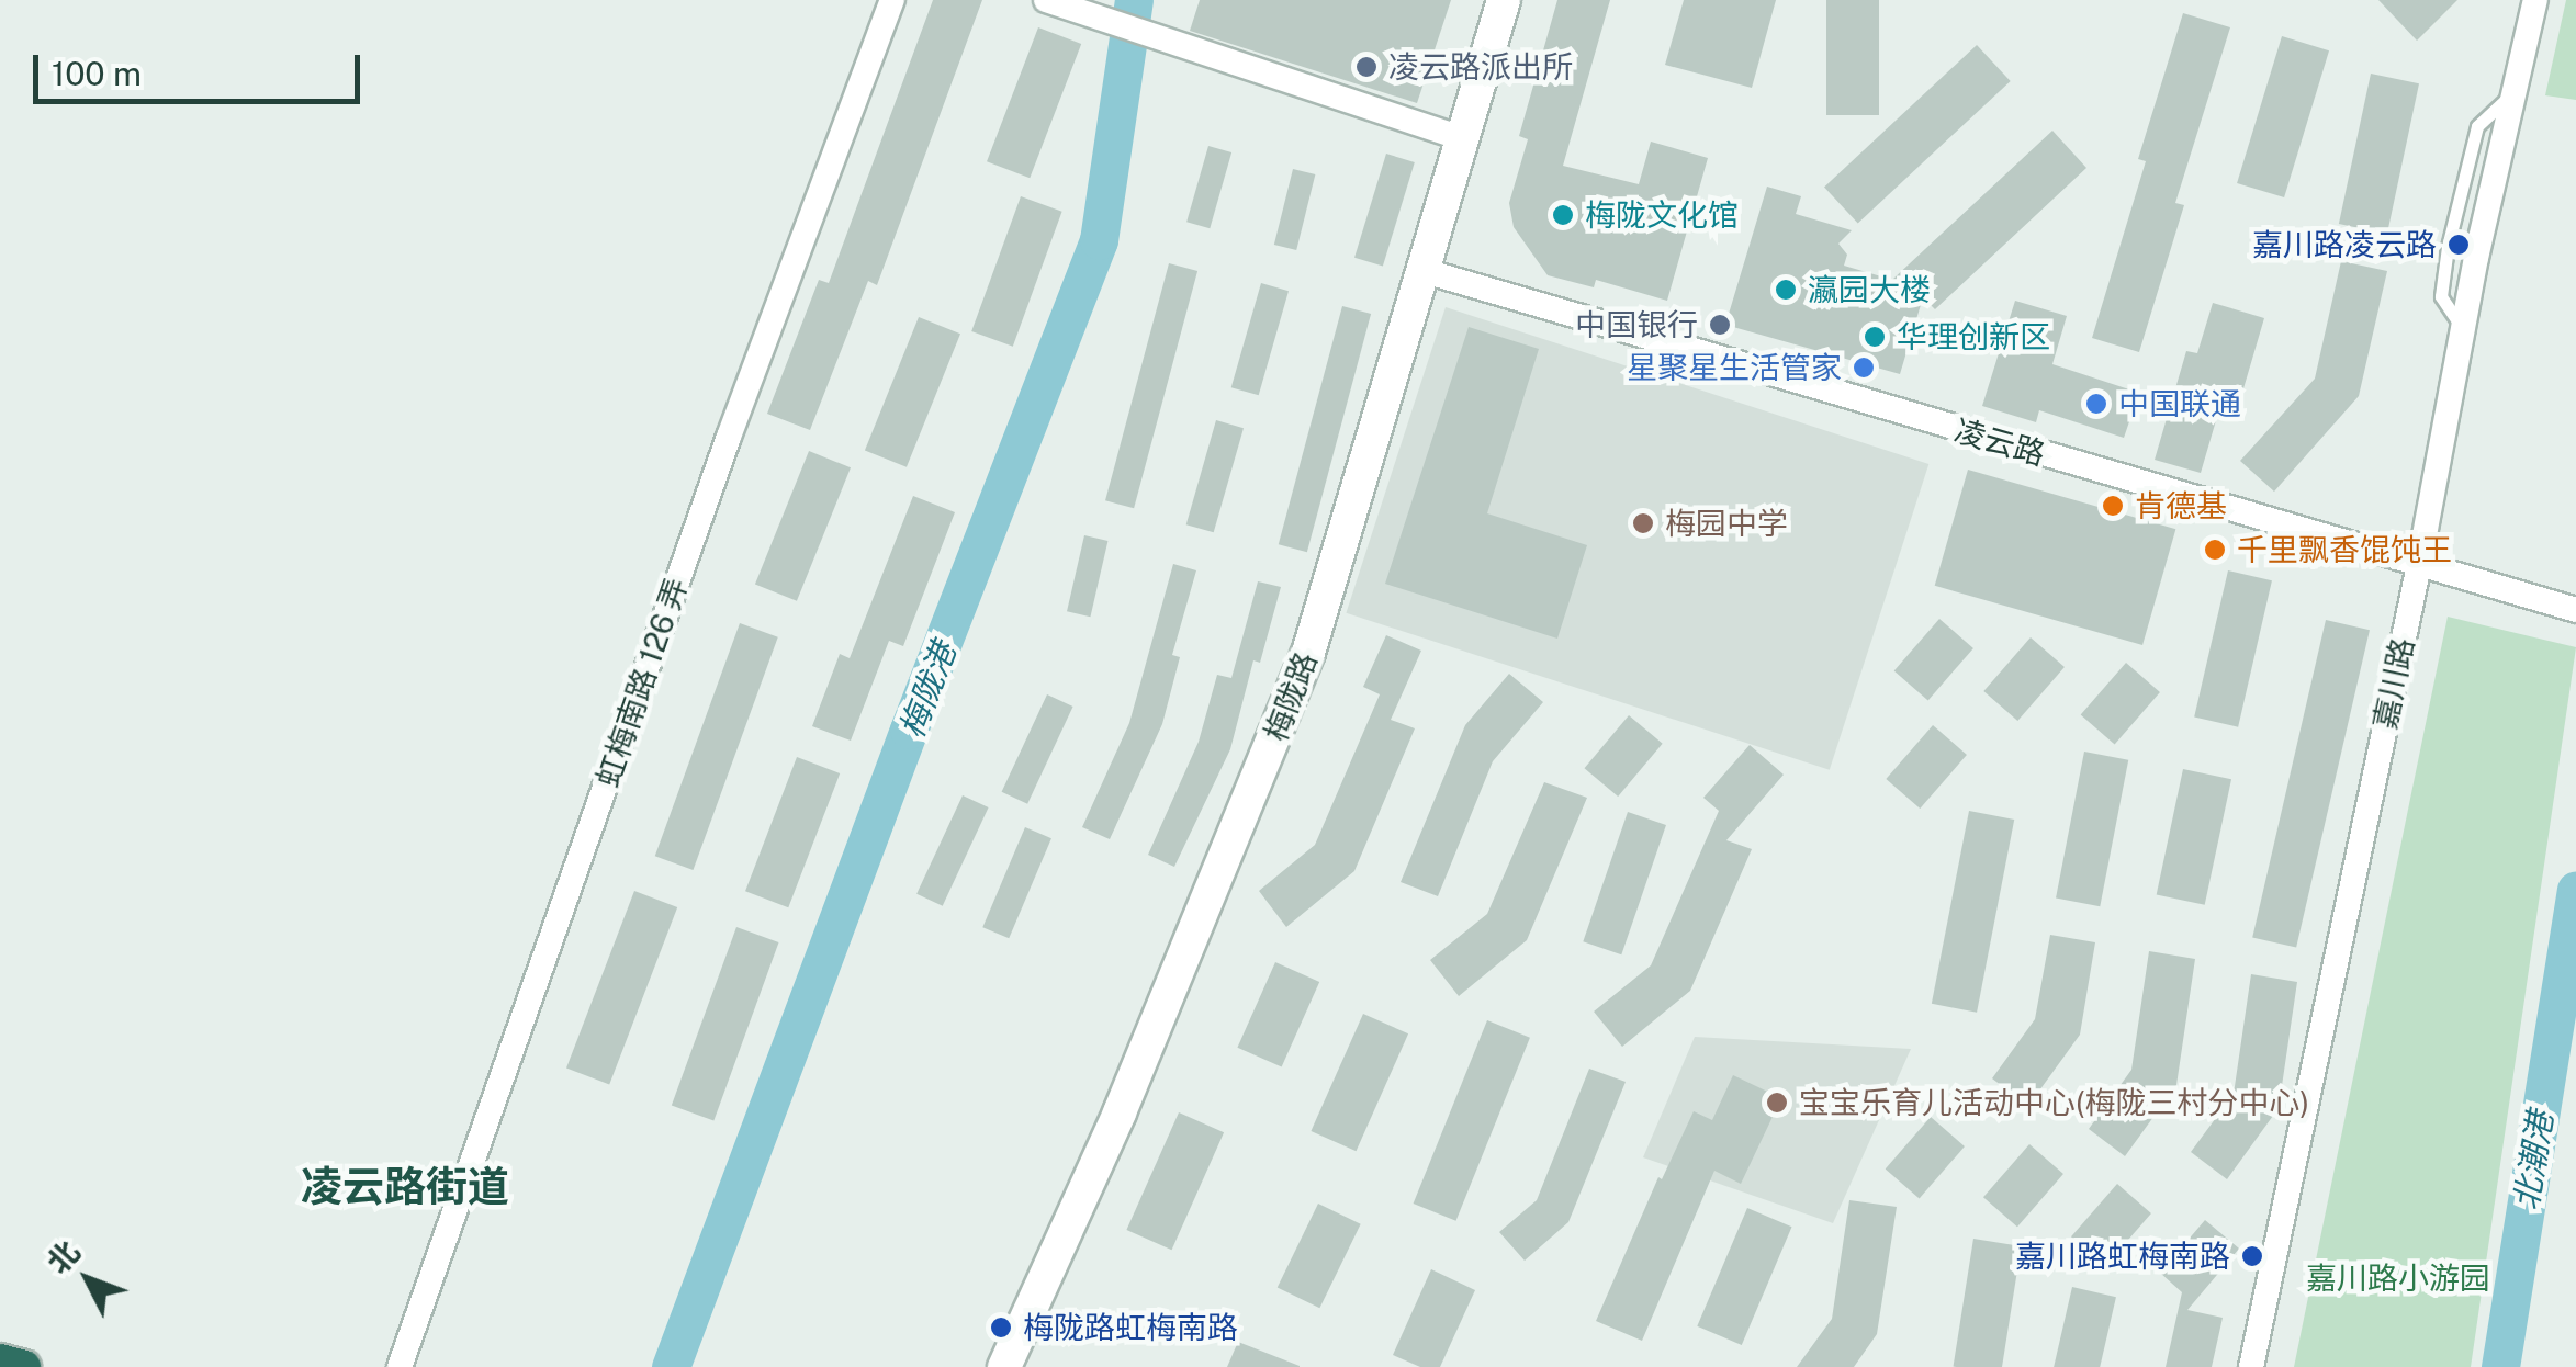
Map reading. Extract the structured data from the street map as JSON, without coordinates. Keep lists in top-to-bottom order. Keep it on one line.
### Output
{"streets":{"street":["凌云路","虹梅南路 126 弄","嘉川路","梅陇路"]},"crossings":[["凌云路","嘉川路"],["凌云路","梅陇路"]],"districts":["凌云路街道"],"water":["梅陇港","北潮港"],"parks":["嘉川路小游园"],"places":["凌云路派出所","梅陇文化馆","嘉川路凌云路","瀛园大楼","中国银行","华理创新区","星聚星生活管家","中国联通","肯德基","梅园中学","千里飘香馄饨王","宝宝乐育儿活动中心(梅陇三村分中心)","嘉川路虹梅南路","梅陇路虹梅南路"],"scale_bar":"100 m","north":"top left"}
